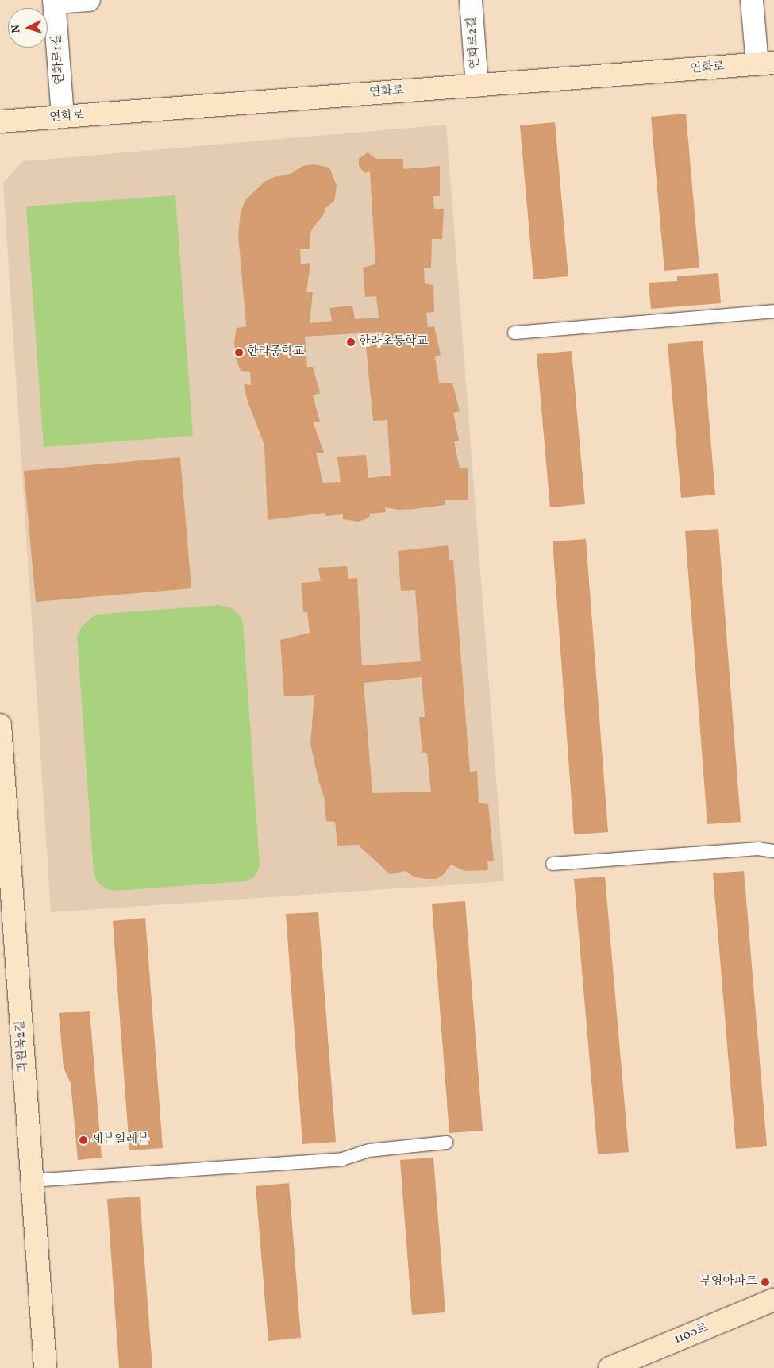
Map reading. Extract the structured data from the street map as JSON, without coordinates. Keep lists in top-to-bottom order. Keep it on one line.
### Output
{"streets":{"main road":["연화로","과원북2길","1100로"],"street":["연화로2길","연화로1길"]},"crossings":[["연화로2길","연화로"],["연화로1길","연화로"]],"places":["한라초등학교","한라중학교","세븐일레븐","부영아파트"],"north":"left"}
